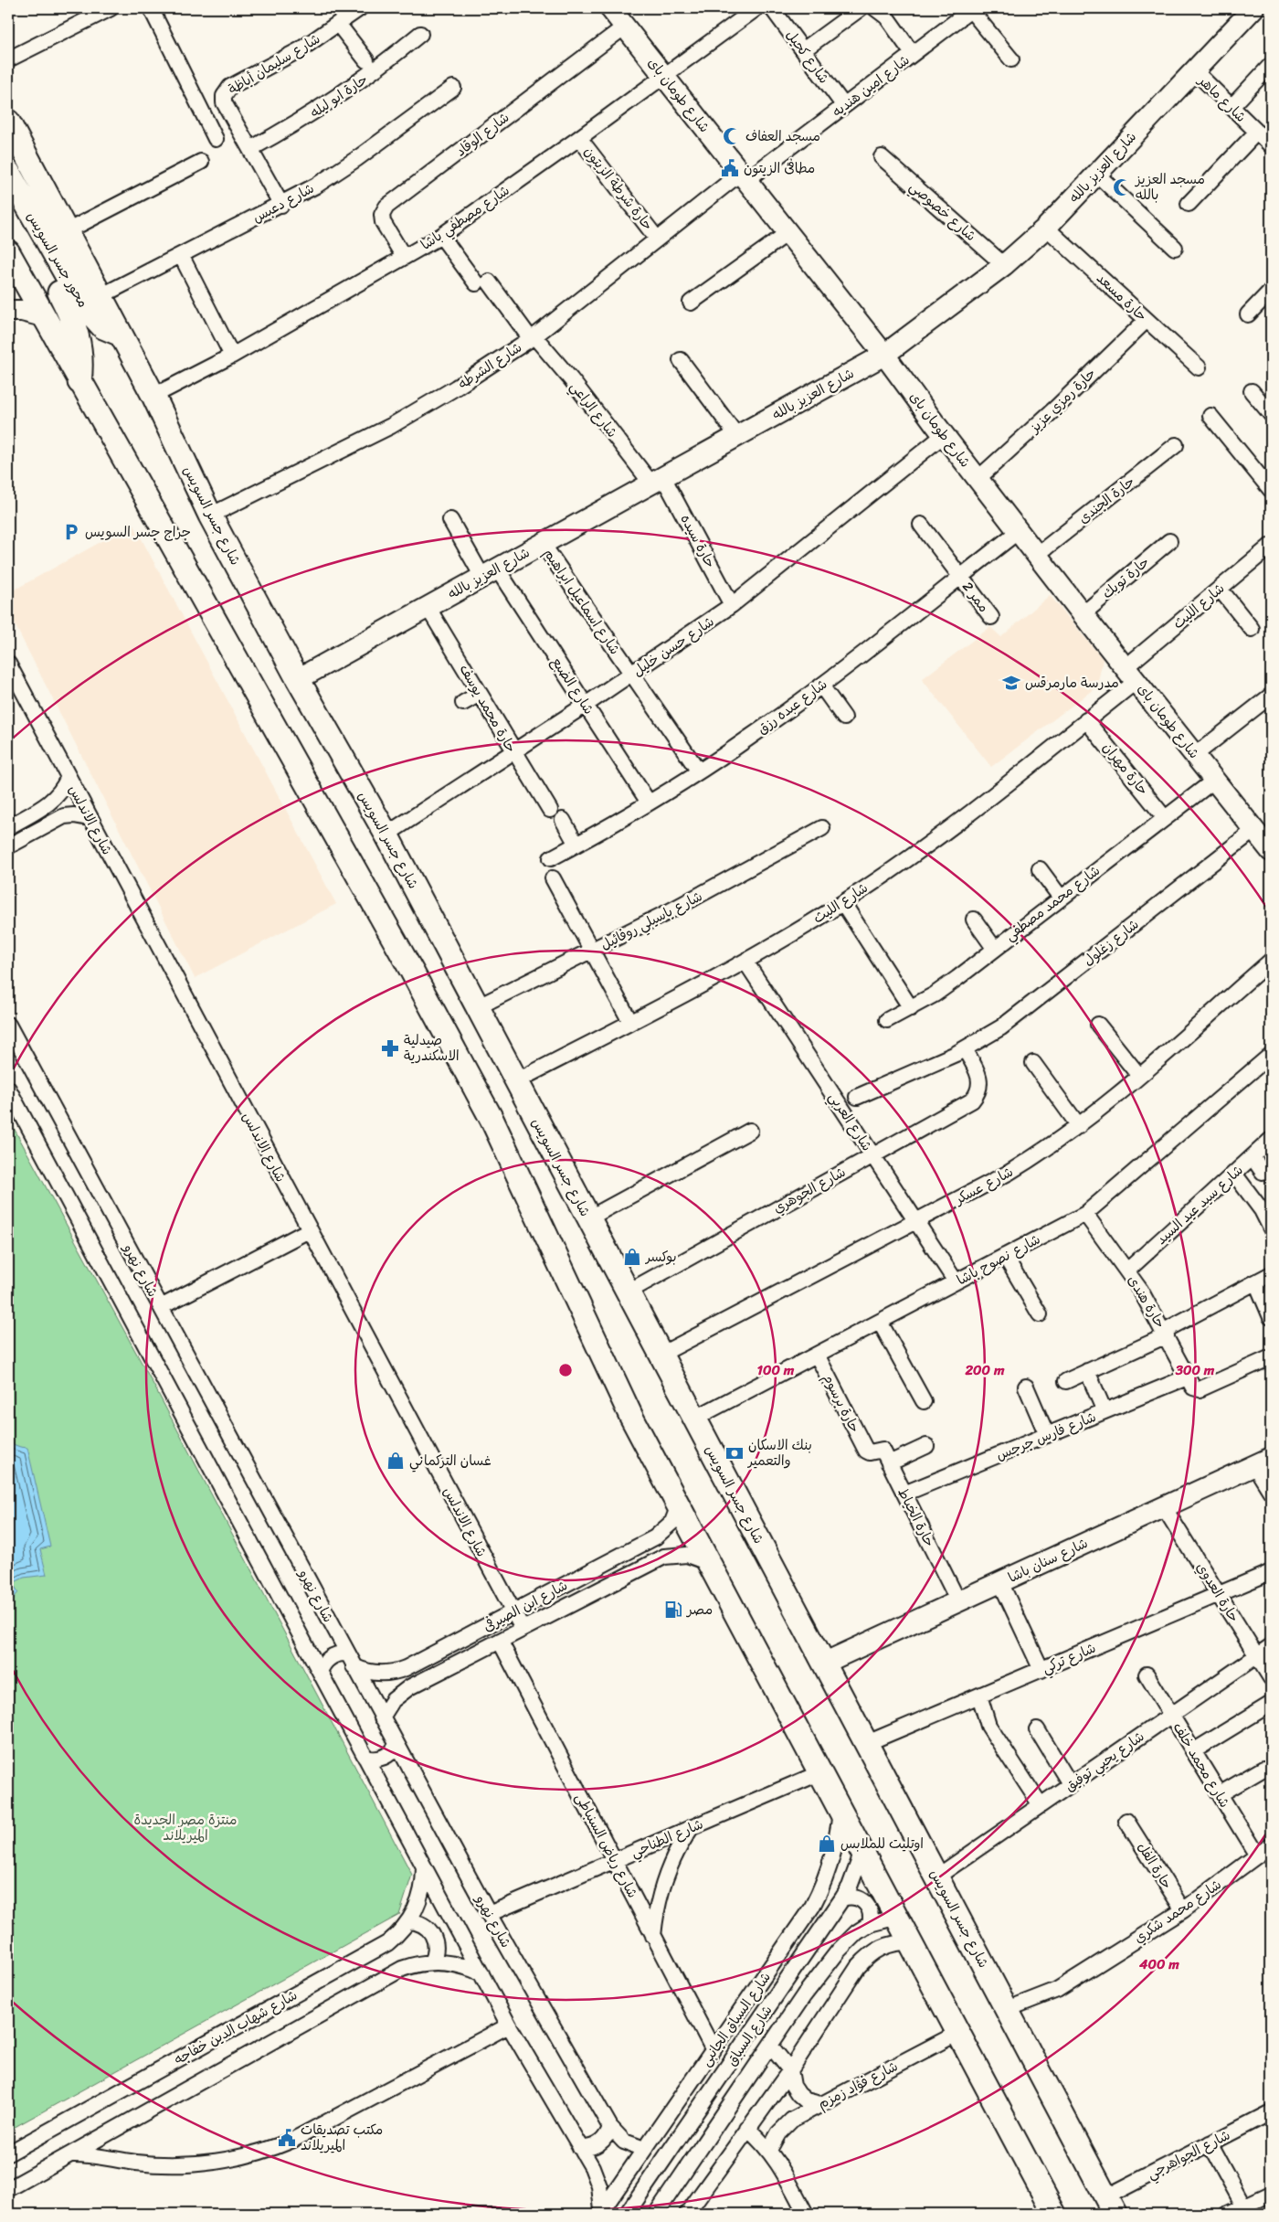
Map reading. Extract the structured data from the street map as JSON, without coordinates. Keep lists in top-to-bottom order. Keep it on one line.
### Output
{"streets":{"main road":["محور جسر السويس","شارع جسر السويس"],"street":["شارع كحيل","شارع سليمان أباظة","شارع امين هنديه","شارع طومان باى","حارة ابو ليله","شارع ماهر","شارع الوقاد","شارع العزيز بالله","حارة شرطة الزيتون","شارع دعبس","شارع خصوصي","شارع مصطفي باشا","حارة مسعد","شارع الشرطه","حارة رمزي عزيز","شارع الراعي","حارة الجندى","حارة سيده","حارة تويك","ممر 2","شارع اسماعيل ابراهيم","شارع الليث","شارع حسن خليل","شارع الضبع","شارع عبده رزق","حارة محمد يوسف","حارة مهران","شارع الاندلس","شارع محمد مصطفي","شارع باسيلي روفائيل","شارع زغلول","شارع العربي","شارع عسكر","شارع الجوهري","شارع سيد عيد السيد","شارع نصوح باشا","شارع نهرو","حارة هندى","حارة برسوم","شارع فارس جرجس","حارة الخياط","شارع سنان باشا","حارة العدوي","شارع ابن الصيرفى","شارع تركي","شارع يحيي توفيق","شارع محمد خلف","شارع الطناحي","شارع رياض السنباطى","حارة الفل","شارع محمد شكري","شارع السباق الجانبى","شارع شهاب الدين خفاجه","شارع السباق","شارع فؤاد زمزم","شارع الجواهرجي"]},"crossings":[["شارع كحيل","شارع امين هنديه"],["شارع سليمان أباظة","حارة ابو ليله"],["شارع سليمان أباظة","شارع دعبس"],["شارع امين هنديه","شارع طومان باى"],["شارع امين هنديه","شارع الشرطه"],["شارع طومان باى","شارع الوقاد"],["شارع طومان باى","شارع العزيز بالله"],["شارع طومان باى","شارع مصطفي باشا"],["شارع طومان باى","شارع الشرطه"],["شارع طومان باى","حارة رمزي عزيز"],["شارع طومان باى","حارة الجندى"],["شارع طومان باى","حارة تويك"],["شارع طومان باى","شارع الليث"],["شارع طومان باى","شارع حسن خليل"],["شارع طومان باى","شارع عبده رزق"],["شارع طومان باى","شارع محمد مصطفي"],["شارع طومان باى","شارع زغلول"],["شارع ماهر","شارع العزيز بالله"],["شارع الوقاد","شارع مصطفي باشا"],["شارع العزيز بالله","شارع خصوصي"],["شارع العزيز بالله","حارة مسعد"],["شارع العزيز بالله","شارع الراعي"],["شارع العزيز بالله","شارع جسر السويس"],["شارع العزيز بالله","حارة سيده"],["شارع العزيز بالله","شارع اسماعيل ابراهيم"],["شارع العزيز بالله","شارع الضبع"],["شارع العزيز بالله","حارة محمد يوسف"],["حارة شرطة الزيتون","شارع مصطفي باشا"],["حارة شرطة الزيتون","شارع الشرطه"],["شارع دعبس","شارع جسر السويس"],["شارع مصطفي باشا","شارع الراعي"],["شارع مصطفي باشا","شارع جسر السويس"],["محور جسر السويس","شارع جسر السويس"],["حارة مسعد","حارة رمزي عزيز"],["شارع الشرطه","شارع الراعي"],["شارع الشرطه","شارع جسر السويس"],["شارع الراعي","حارة سيده"],["شارع جسر السويس","شارع الليث"],["شارع جسر السويس","شارع حسن خليل"],["شارع جسر السويس","شارع باسيلي روفائيل"],["شارع جسر السويس","شارع عسكر"],["شارع جسر السويس","شارع الجوهري"],["شارع جسر السويس","شارع نصوح باشا"],["شارع جسر السويس","شارع سنان باشا"],["شارع جسر السويس","شارع تركي"],["شارع جسر السويس","شارع يحيي توفيق"],["شارع جسر السويس","شارع محمد شكري"],["شارع جسر السويس","شارع الجواهرجي"],["حارة سيده","شارع حسن خليل"],["ممر 2","شارع عبده رزق"],["شارع اسماعيل ابراهيم","شارع حسن خليل"],["شارع اسماعيل ابراهيم","شارع عبده رزق"],["شارع الليث","حارة مهران"],["شارع الليث","شارع العربي"],["شارع حسن خليل","شارع الضبع"],["شارع حسن خليل","حارة محمد يوسف"],["شارع الضبع","شارع عبده رزق"],["حارة مهران","شارع محمد مصطفي"],["شارع الاندلس","شارع ابن الصيرفى"],["شارع زغلول","شارع الجوهري"],["شارع العربي","شارع عسكر"],["شارع العربي","شارع الجوهري"],["شارع العربي","شارع نصوح باشا"],["شارع سيد عيد السيد","حارة هندى"],["شارع نصوح باشا","حارة هندى"],["شارع نصوح باشا","حارة برسوم"],["شارع نهرو","شارع ابن الصيرفى"],["شارع نهرو","شارع الطناحي"],["شارع نهرو","شارع السباق الجانبى"],["حارة هندى","شارع فارس جرجس"],["حارة برسوم","حارة الخياط"],["شارع فارس جرجس","حارة الخياط"],["حارة الخياط","شارع سنان باشا"],["شارع سنان باشا","حارة العدوي"],["حارة العدوي","شارع تركي"],["حارة العدوي","شارع يحيي توفيق"],["شارع ابن الصيرفى","شارع رياض السنباطى"],["شارع يحيي توفيق","شارع محمد خلف"],["شارع محمد خلف","شارع محمد شكري"],["شارع الطناحي","شارع رياض السنباطى"],["شارع رياض السنباطى","شارع السباق الجانبى"],["حارة الفل","شارع محمد شكري"]],"parks":["منتزة مصر الجديدة الميريلاند"],"places":{"mosque":["مسجد العفاف","مسجد العزيز بالله"],"public building":["مطافئ الزيتون","مكتب تصديقات الميريلاند"],"parking":["جراج جسر السويس"],"school or university":["مدرسة مارمرقس"],"pharmacy":["صيدلية الاسكندرية"],"shop":["بوكسر","غسان التركماني","اوتليت للملابس"],"bank":["بنك الاسكان والتعمير"],"fuel station":["مصر"]},"rings":["100 m","200 m","300 m","400 m"]}
